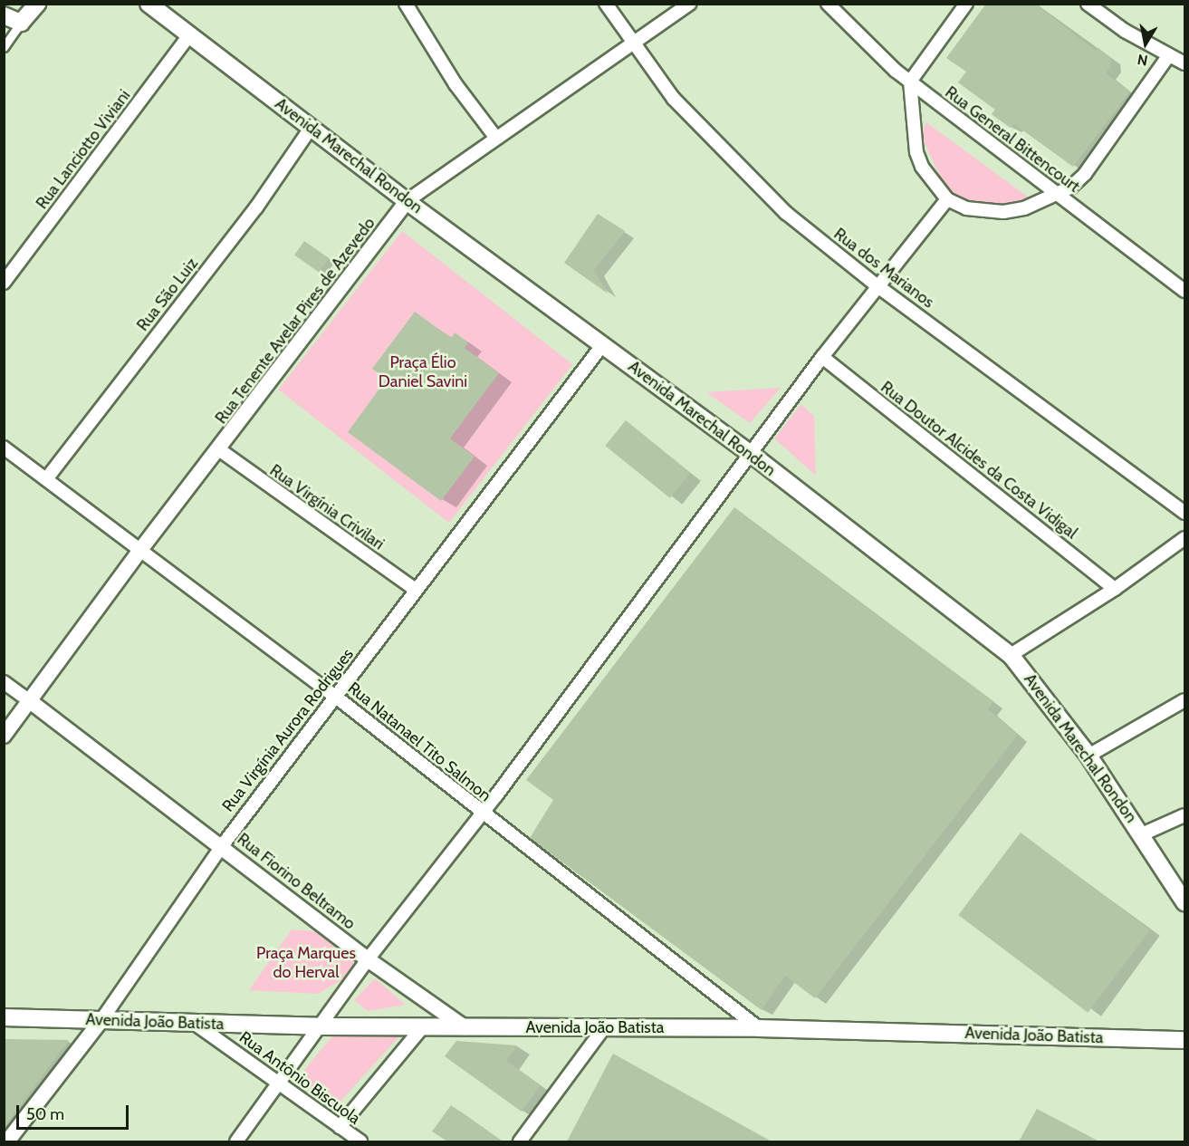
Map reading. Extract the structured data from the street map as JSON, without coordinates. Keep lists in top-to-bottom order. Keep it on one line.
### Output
{"streets":{"main road":["Avenida Marechal Rondon","Avenida João Batista"],"street":["Rua General Bittencourt","Rua Lanciotto Viviani","Rua dos Marianos","Rua São Luiz","Rua Tenente Avelar Pires de Azevedo","Rua Doutor Alcides da Costa Vidigal","Rua Virgínia Crivilari","Rua Virgínia Aurora Rodrigues","Rua Natanael Tito Salmon","Rua Fiorino Beltramo","Rua Antônio Biscuola"]},"crossings":[["Rua Lanciotto Viviani","Avenida Marechal Rondon"],["Avenida Marechal Rondon","Rua São Luiz"],["Avenida Marechal Rondon","Rua Tenente Avelar Pires de Azevedo"],["Avenida Marechal Rondon","Rua Virgínia Aurora Rodrigues"],["Rua dos Marianos","Rua Tenente Avelar Pires de Azevedo"],["Rua São Luiz","Rua Natanael Tito Salmon"],["Rua Tenente Avelar Pires de Azevedo","Rua Virgínia Crivilari"],["Rua Tenente Avelar Pires de Azevedo","Rua Natanael Tito Salmon"],["Rua Tenente Avelar Pires de Azevedo","Rua Fiorino Beltramo"],["Rua Virgínia Crivilari","Rua Virgínia Aurora Rodrigues"],["Rua Virgínia Aurora Rodrigues","Rua Natanael Tito Salmon"],["Rua Virgínia Aurora Rodrigues","Rua Fiorino Beltramo"],["Rua Virgínia Aurora Rodrigues","Avenida João Batista"],["Rua Natanael Tito Salmon","Avenida João Batista"],["Rua Fiorino Beltramo","Avenida João Batista"],["Avenida João Batista","Rua Antônio Biscuola"]],"parks":["Praça Élio Daniel Savini","Praça Marques do Herval"],"scale_bar":"50 m","north":"bottom"}
